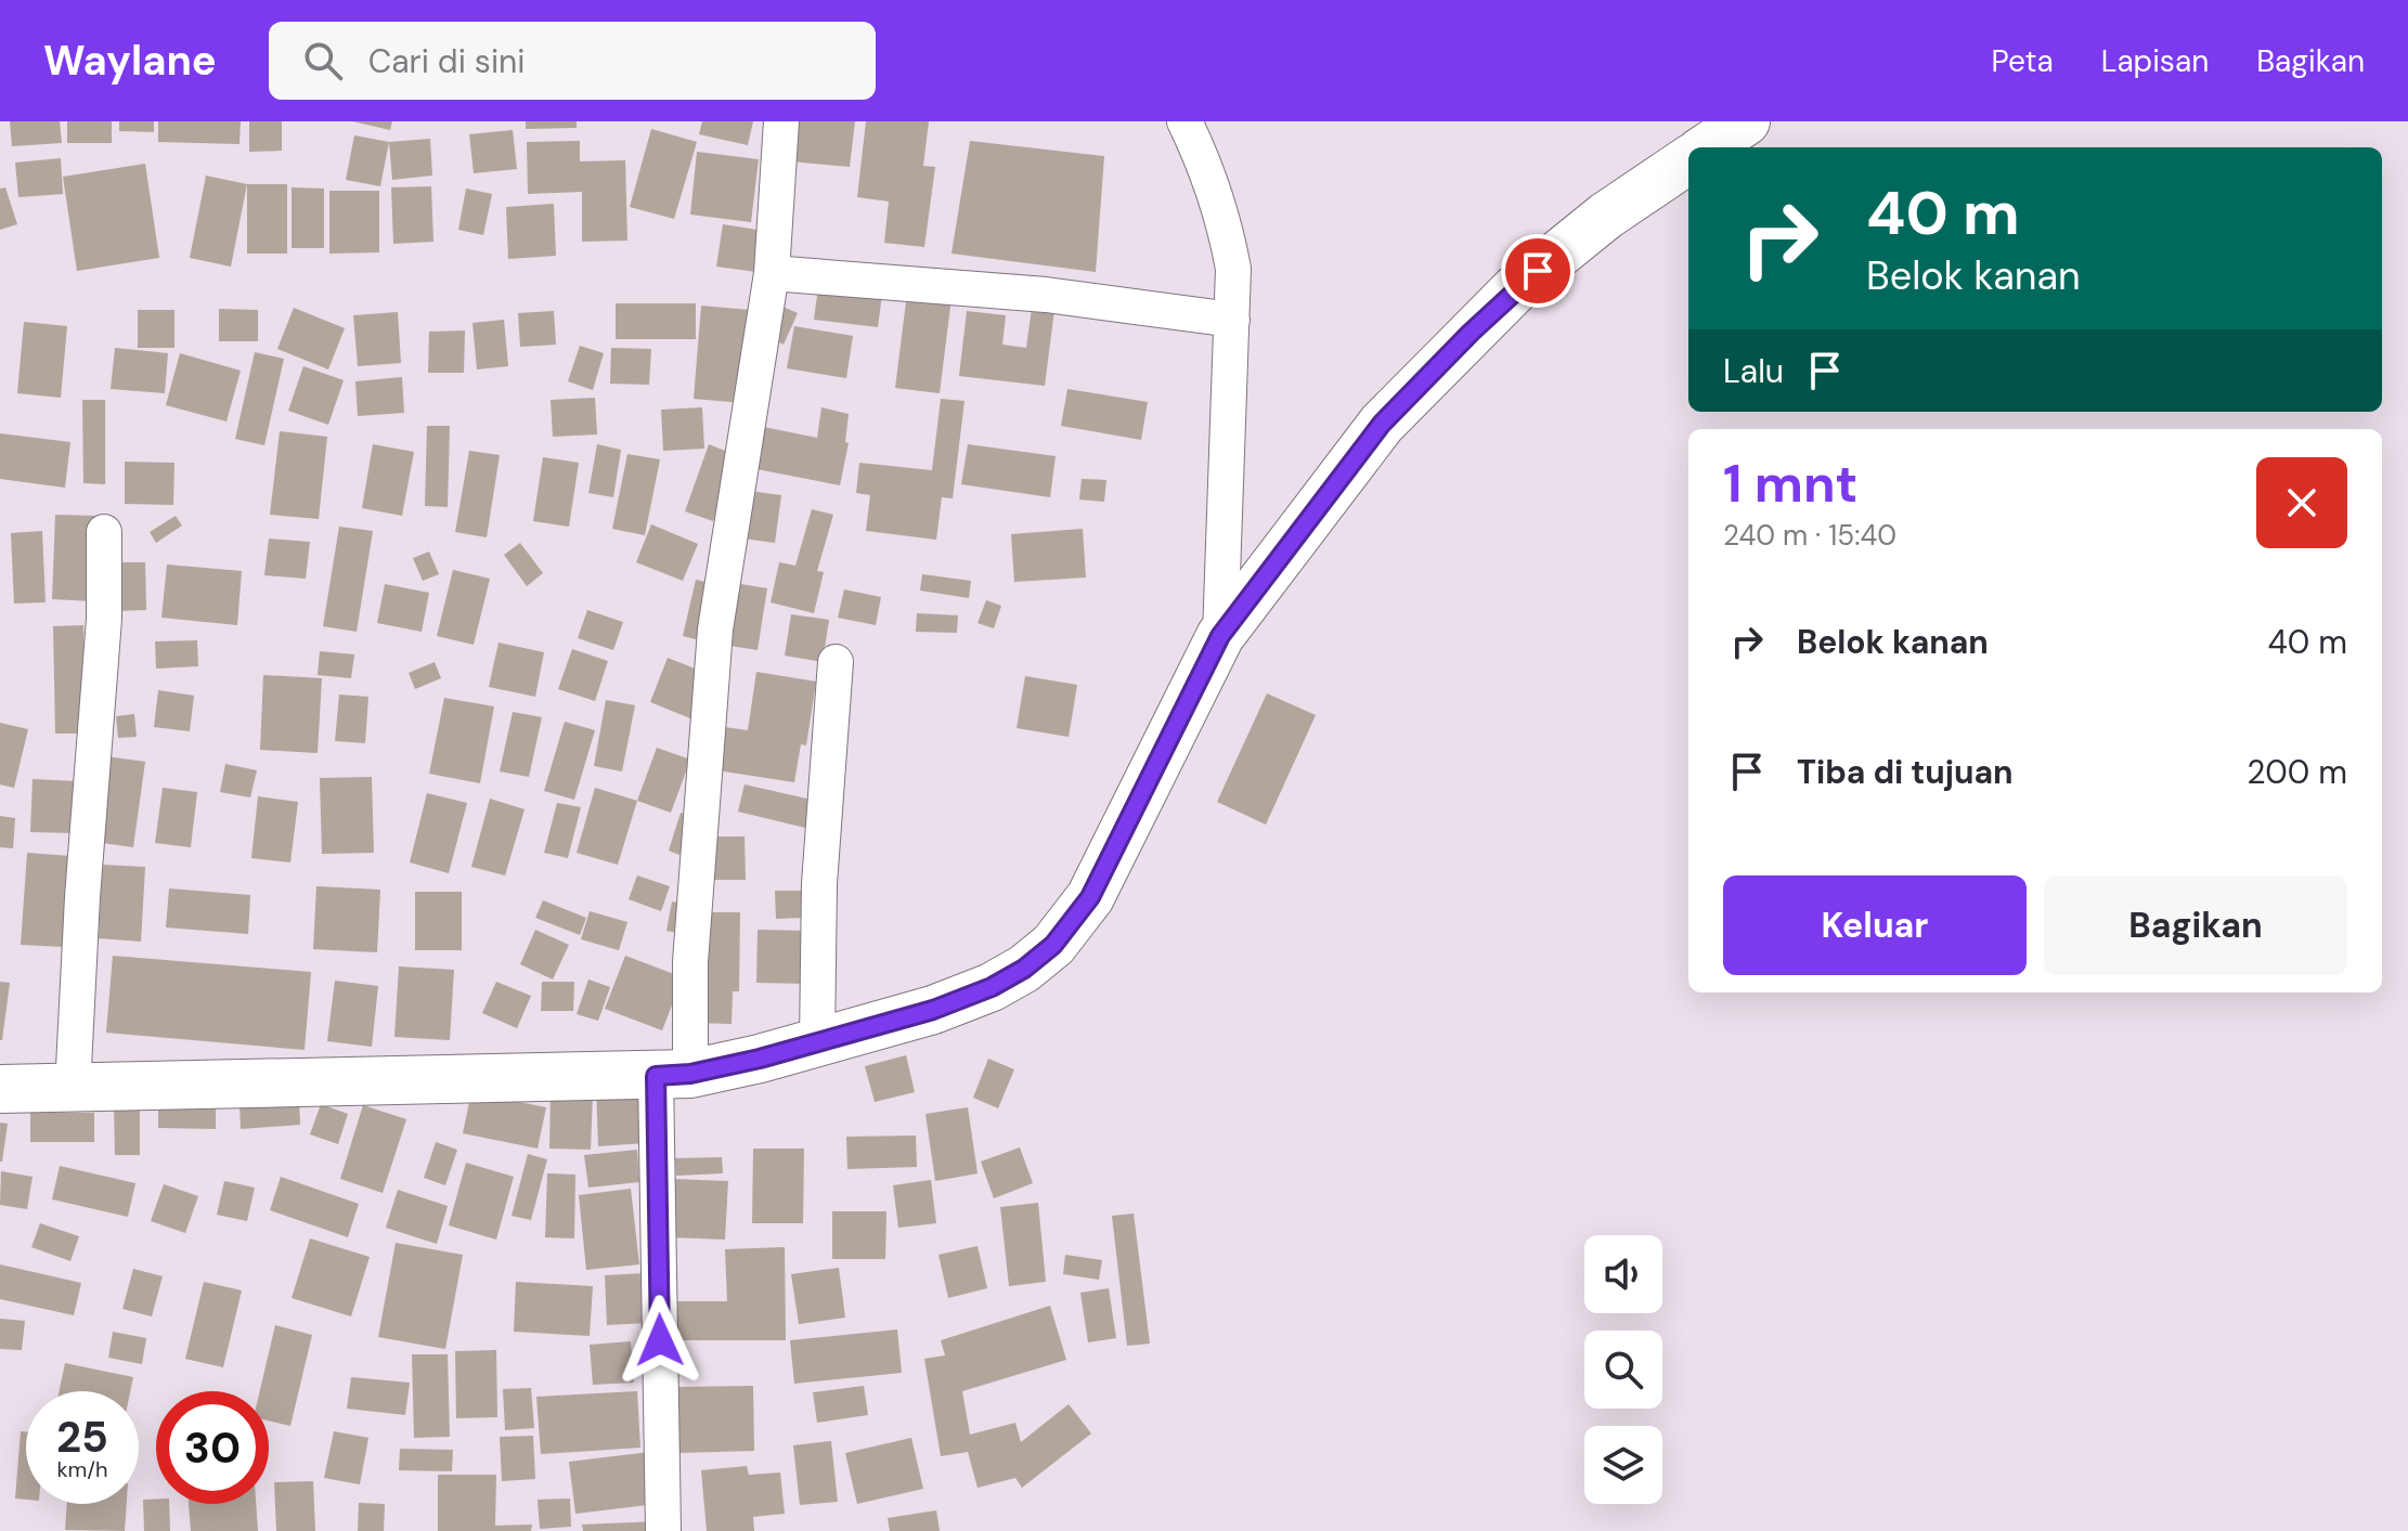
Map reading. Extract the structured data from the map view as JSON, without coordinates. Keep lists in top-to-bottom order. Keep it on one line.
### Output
{"page":{"header":"Waylane","search":"Cari di sini","nav":["Peta","Lapisan","Bagikan"],"turn":["40 m","Belok kanan"],"then":"Lalu","heading":["1 mnt","240 m · 15:40"],"list":[{"name":"Belok kanan","value":"40 m"},{"name":"Tiba di tujuan","value":"200 m"}],"buttons":["Keluar","Bagikan"],"speed":"25 km/h","limit":"30"}}
